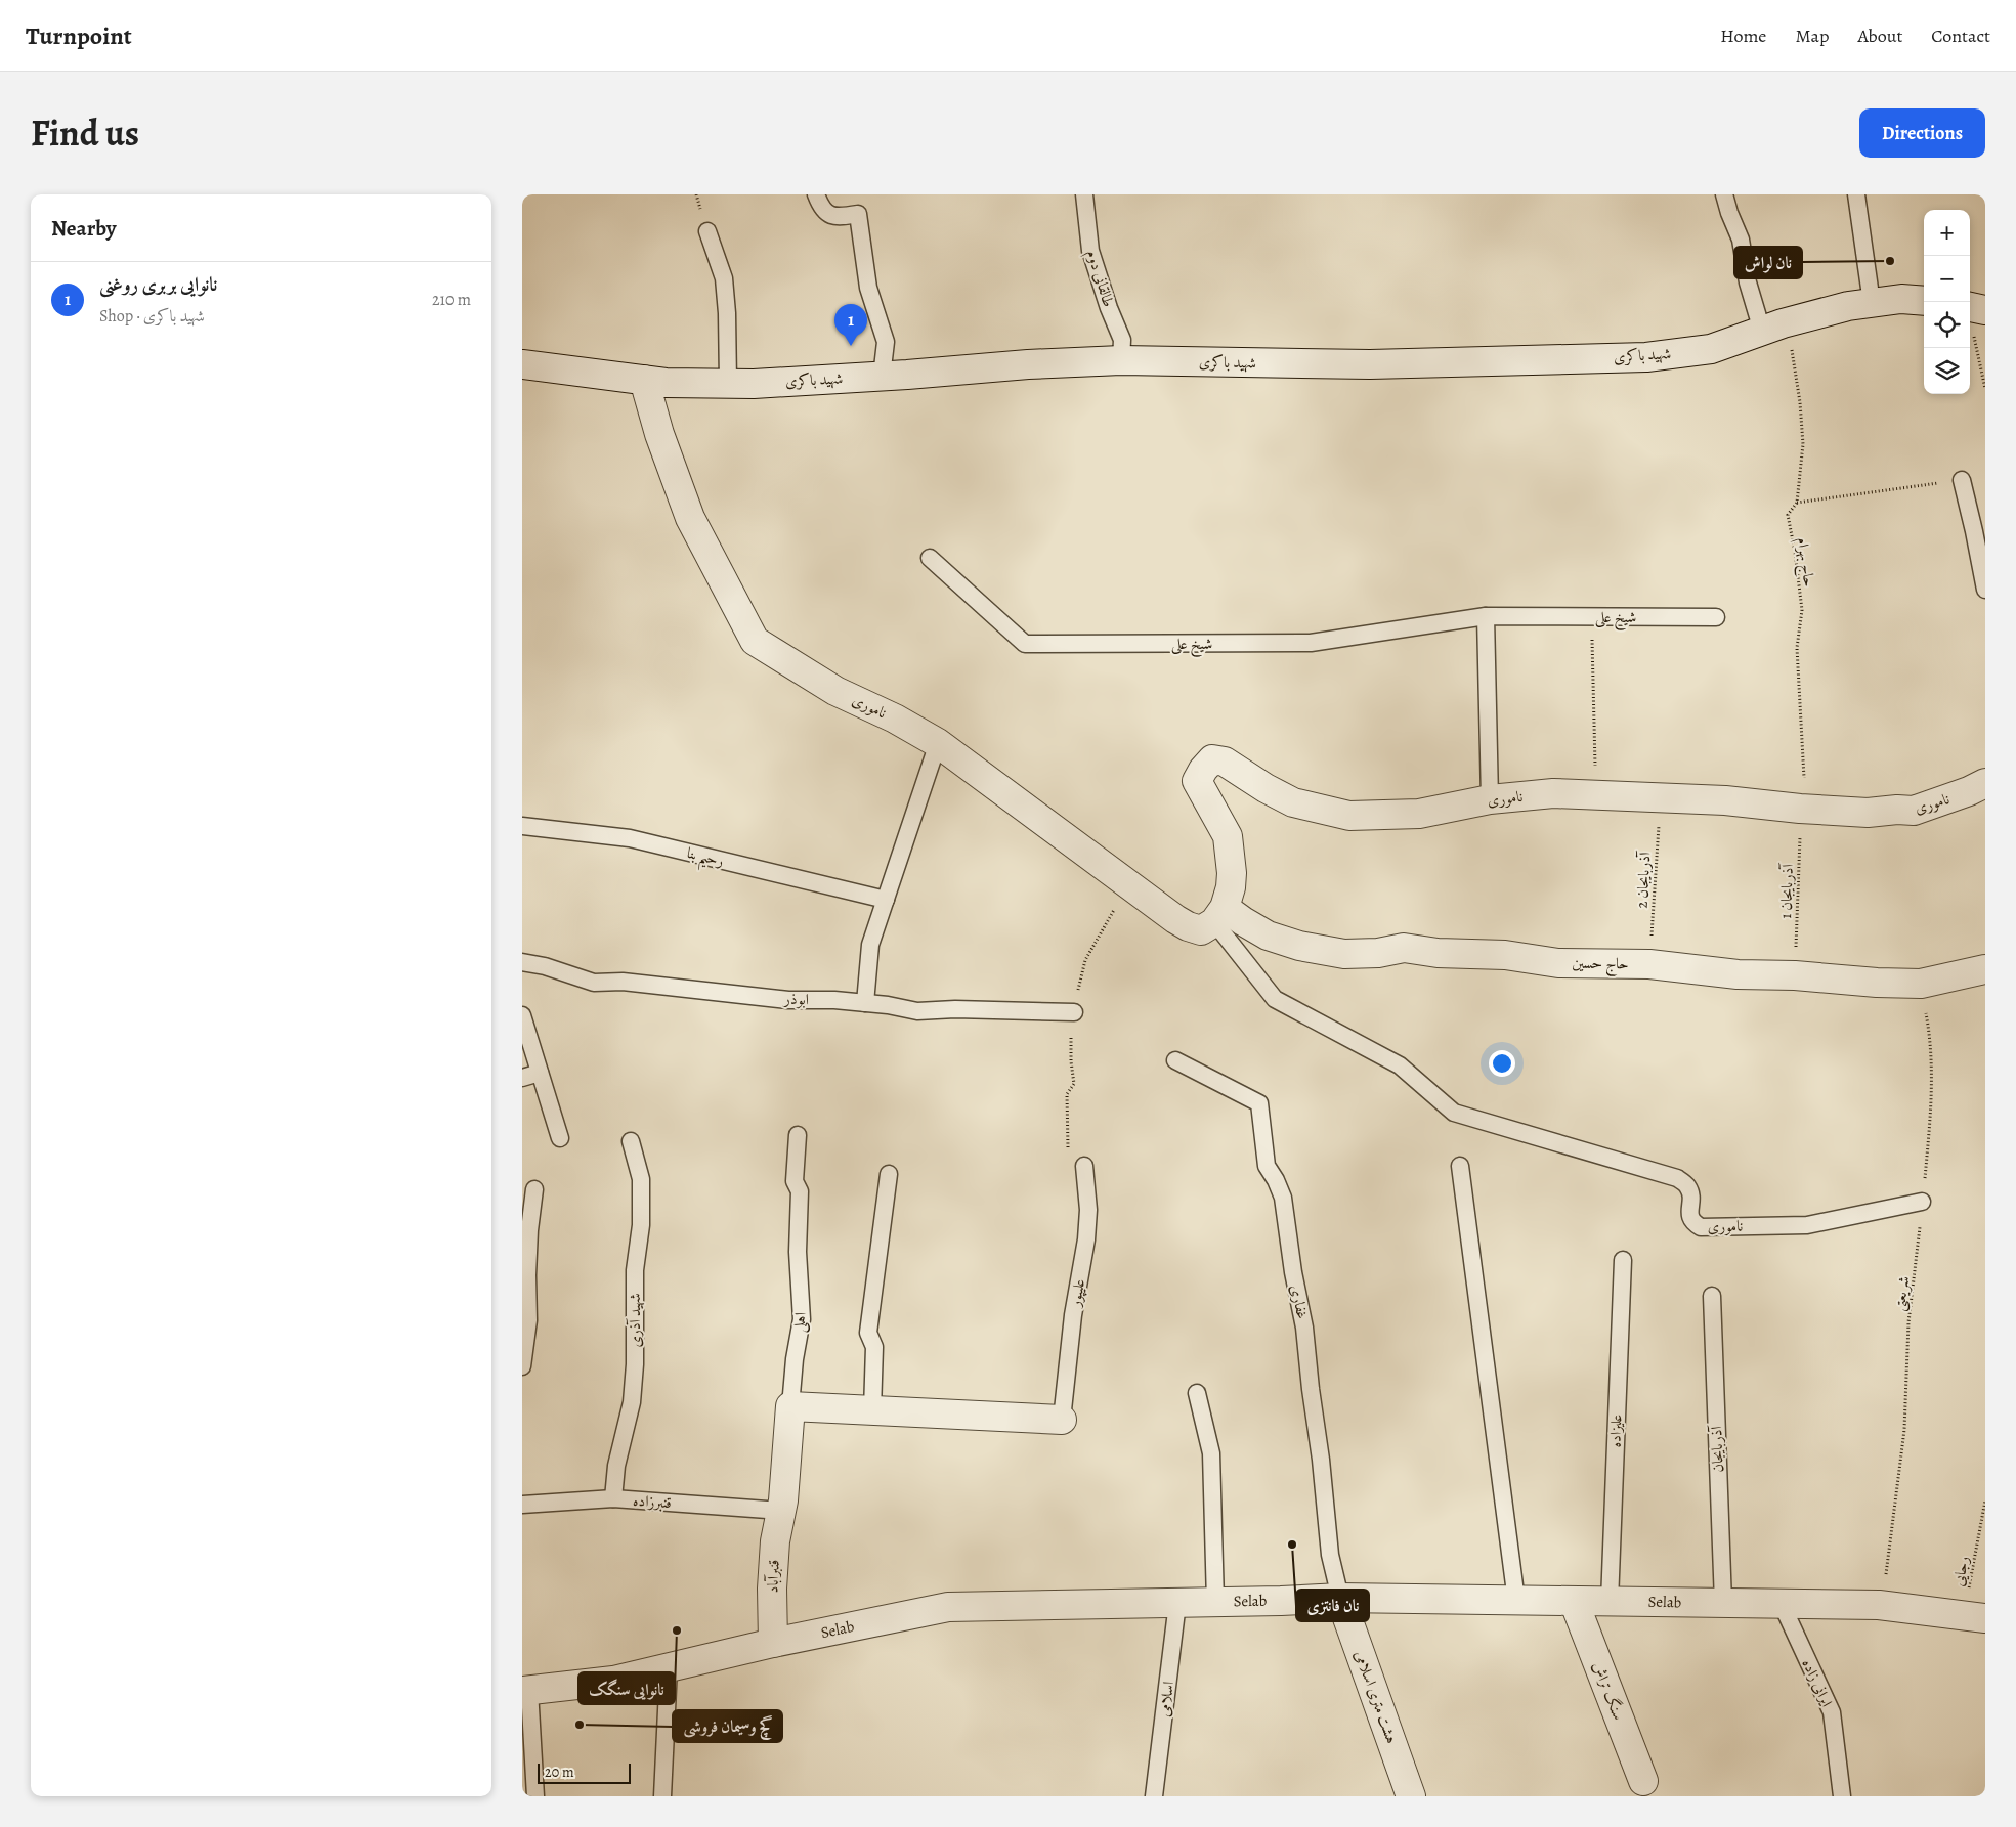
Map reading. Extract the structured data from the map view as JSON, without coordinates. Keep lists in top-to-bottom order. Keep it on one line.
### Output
{"streets":{"street":["شهید باکری","ناموری","حاج حسین","اهلی","قنبرآباد","Selab","سنگ تراش","هشت متری اسلامی"],"lane":["طالقانی دوم","شیخ علی","رحیم بنا","ابوذر","علیپور","غفاری","شهید آذری","علیزاده","آذربایجان","قنبرزاده","ایرانی زاده","اسلامی"],"path":["حاج بهرام","آذربایجان 2","آذربایجان 1","شریعتی","رجایی"]},"crossings":[["طالقانی دوم","شهید باکری"],["شهید باکری","حاج بهرام"],["شهید باکری","ناموری"],["حاج بهرام","ناموری"],["حاج بهرام","آذربایجان 1"],["ناموری","آذربایجان 2"],["ناموری","آذربایجان 1"],["ناموری","حاج حسین"],["ناموری","شریعتی"],["آذربایجان 2","حاج حسین"],["آذربایجان 1","حاج حسین"],["حاج حسین","شریعتی"],["شریعتی","Selab"],["غفاری","Selab"],["غفاری","هشت متری اسلامی"],["شهید آذری","قنبرزاده"],["اهلی","قنبرزاده"],["اهلی","قنبرآباد"],["علیزاده","Selab"],["آذربایجان","Selab"],["قنبرزاده","قنبرآباد"],["رجایی","Selab"],["قنبرآباد","Selab"],["Selab","ایرانی زاده"],["Selab","سنگ تراش"],["Selab","هشت متری اسلامی"],["Selab","اسلامی"]],"places":["نان لواش","نان فانتزی","نانوایی سنگک","گچ وسیمان فروشی"],"scale_bar":"20 m","page":{"header":"Turnpoint","nav":["Home","Map","About","Contact"],"title":"Find us","buttons":"Directions","heading":"Nearby","map_buttons":["+","−"],"list":[{"mark":"1","name":"نانوایی بربری روغنی","note":"Shop · شهید باکری","value":"210 m"}],"pins":"1","scale":"20 m"}}
